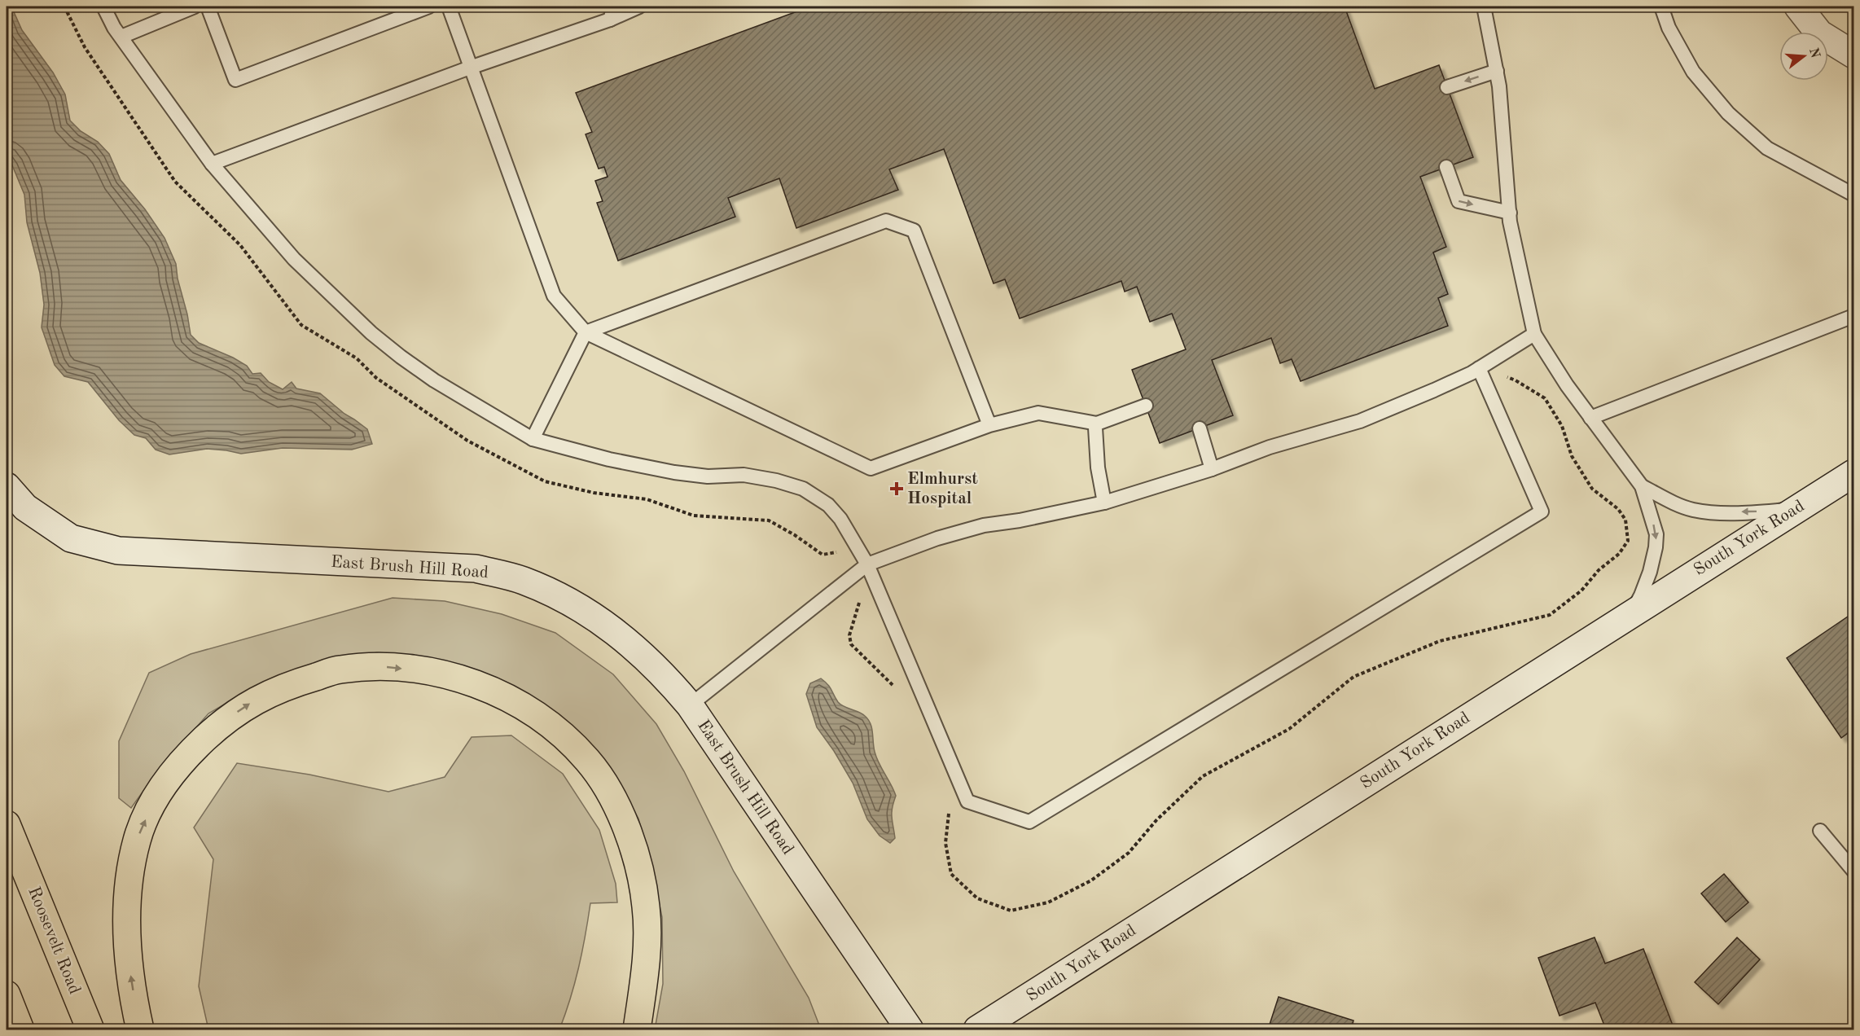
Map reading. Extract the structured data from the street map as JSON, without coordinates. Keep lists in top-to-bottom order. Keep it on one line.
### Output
{"streets":{"highway":["Roosevelt Road"],"street":["South York Road","East Brush Hill Road"]},"places":{"health":["Elmhurst Hospital"]},"north":"right"}
